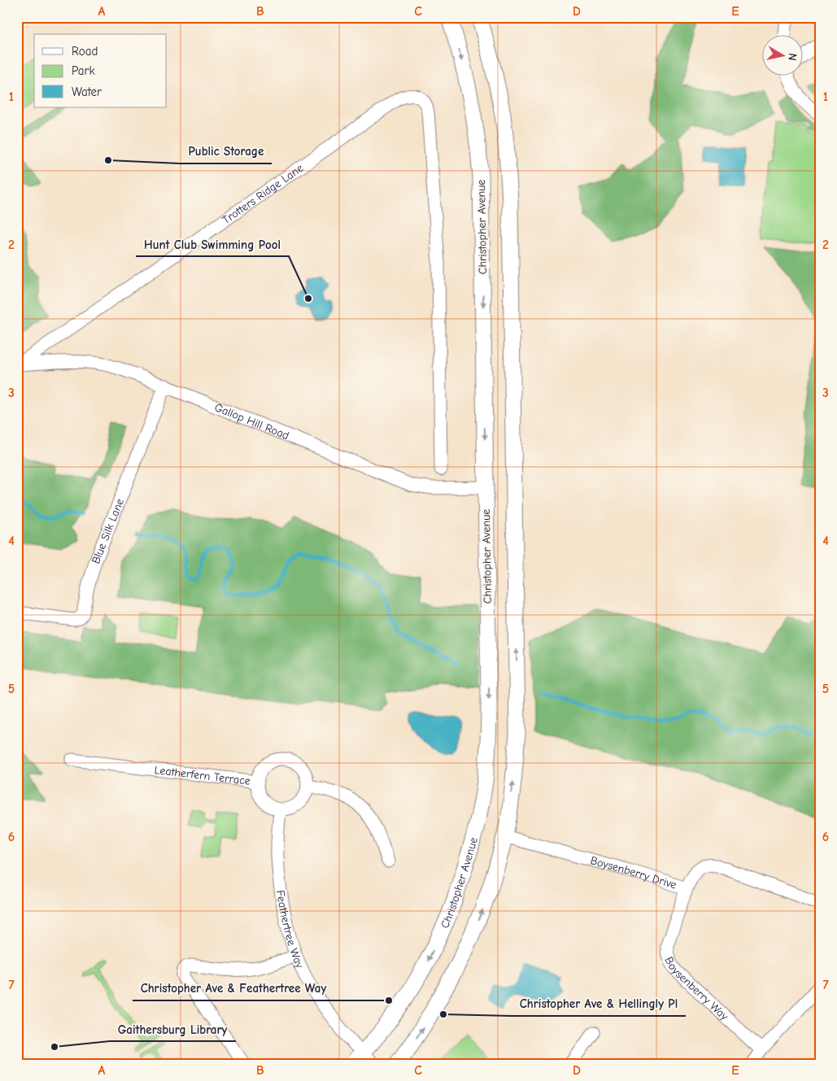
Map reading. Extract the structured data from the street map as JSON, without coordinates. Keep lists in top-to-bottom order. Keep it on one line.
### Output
{"streets":{"street":["Trotters Ridge Lane","Christopher Avenue","Gallop Hill Road","Blue Silk Lane","Leatherfern Terrace","Boysenberry Drive","Feathertree Way","Boysenberry Way"]},"crossings":[["Trotters Ridge Lane","Gallop Hill Road"],["Christopher Avenue","Gallop Hill Road"],["Christopher Avenue","Feathertree Way"],["Gallop Hill Road","Blue Silk Lane"],["Leatherfern Terrace","Feathertree Way"],["Boysenberry Drive","Boysenberry Way"]],"places":["Public Storage","Hunt Club Swimming Pool","Christopher Ave & Feathertree Way","Christopher Ave & Hellingly Pl","Gaithersburg Library"],"legend":["Road","Park","Water"],"north":"right","grid":{"columns":["A","B","C","D","E"],"rows":["1","2","3","4","5","6","7"]}}
